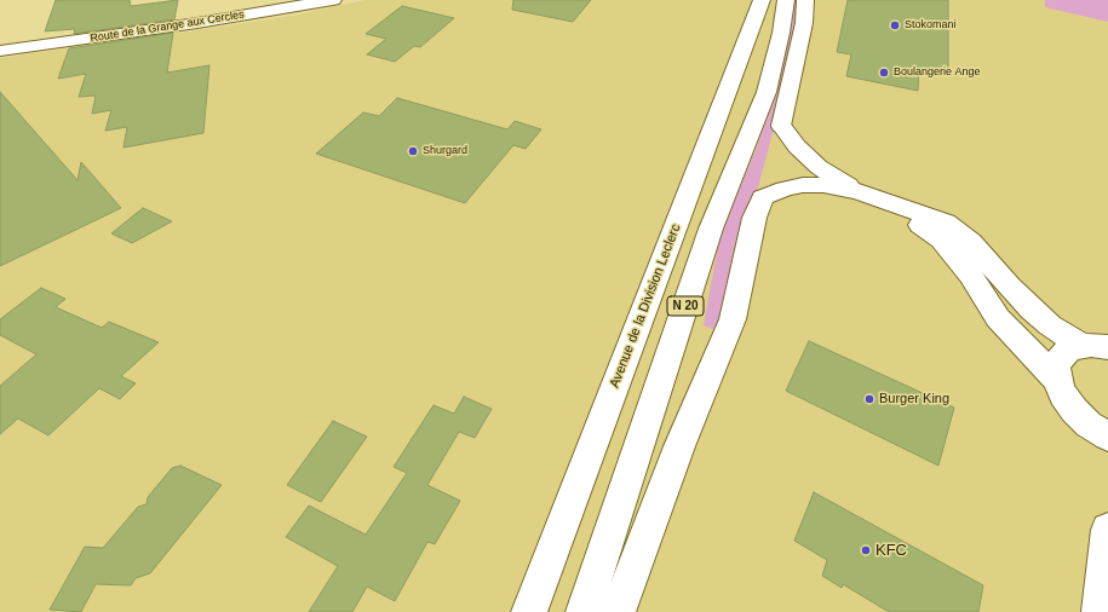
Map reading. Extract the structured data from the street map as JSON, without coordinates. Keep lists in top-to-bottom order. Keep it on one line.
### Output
{"streets":{"main road":["Route de la Grange aux Cercles","Avenue de la Division Leclerc","N 20"]},"places":["Stokomani","Boulangerie Ange","Shurgard","Burger King","KFC"]}
